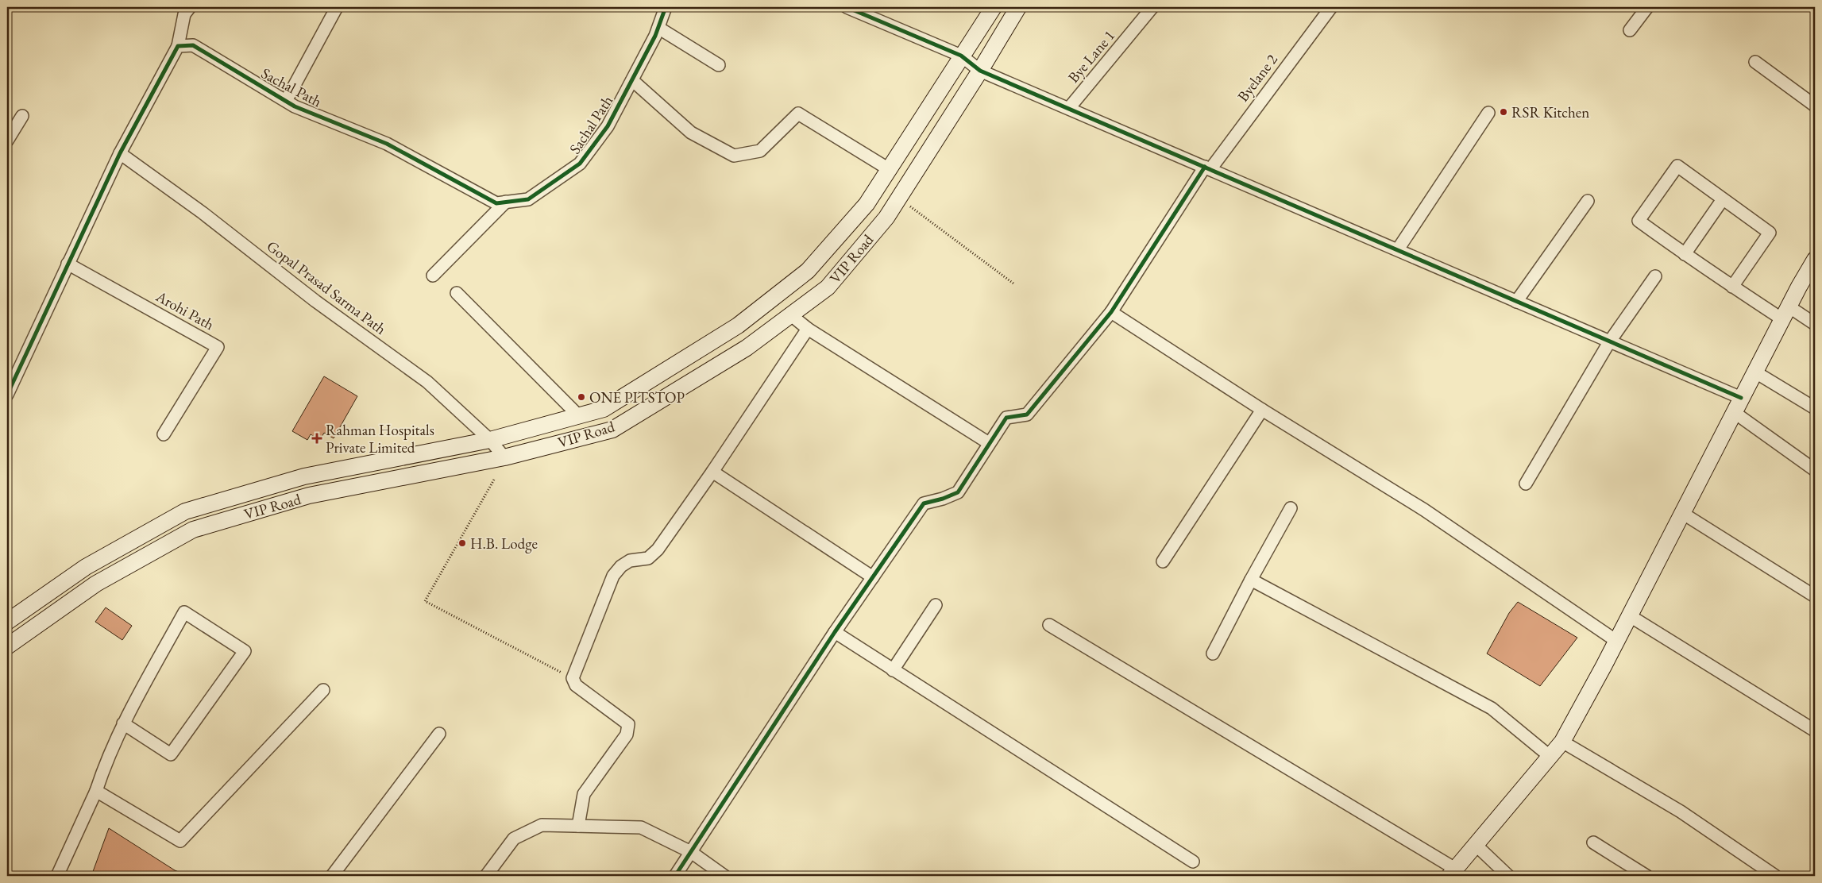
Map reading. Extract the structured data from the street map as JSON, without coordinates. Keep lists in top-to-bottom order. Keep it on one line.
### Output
{"streets":{"main road":["VIP Road"],"street":["Bye Lane 1","Byelane 2","Sachal Path","Gopal Prasad Sarma Path","Arohi Path"]},"crossings":[["VIP Road","Gopal Prasad Sarma Path"]],"places":{"other":["RSR Kitchen","ONE PITSTOP","H.B. Lodge"],"health":["Rahman Hospitals Private Limited"]}}
